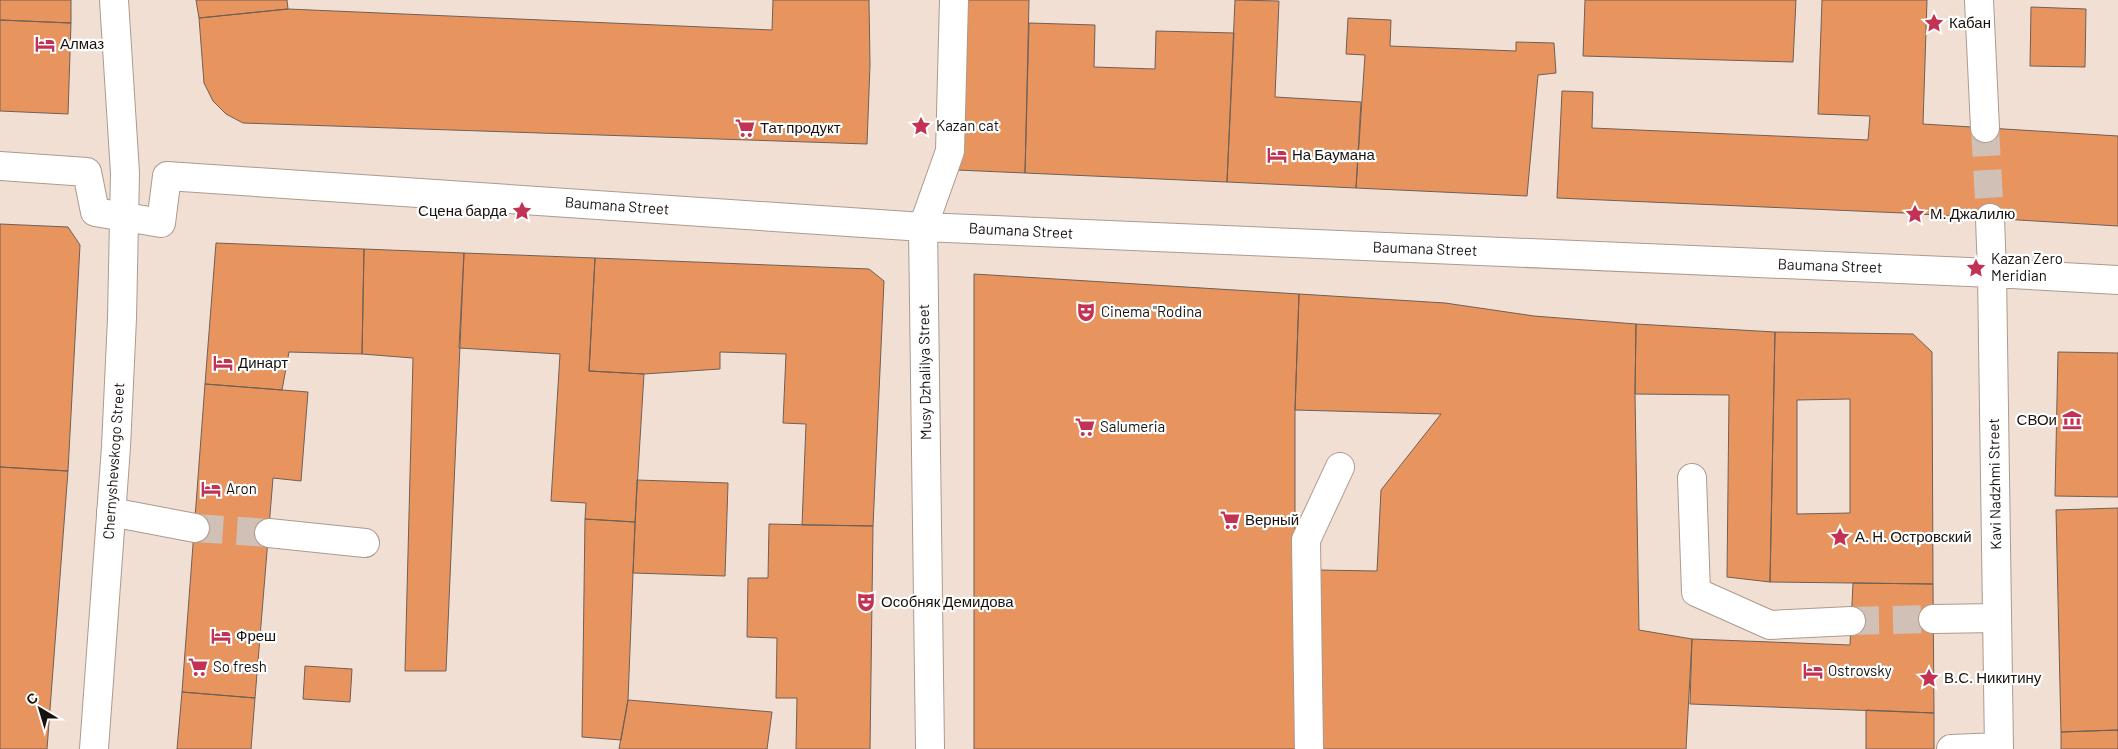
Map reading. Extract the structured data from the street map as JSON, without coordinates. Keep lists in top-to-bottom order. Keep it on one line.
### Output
{"streets":{"street":["Baumana Street","Musy Dzhalilya Street","Chernyshevskogo Street","Kavi Nadzhmi Street"]},"crossings":[["Baumana Street","Musy Dzhalilya Street"],["Baumana Street","Chernyshevskogo Street"],["Baumana Street","Kavi Nadzhmi Street"]],"places":{"place":["Кабан","Kazan cat","Сцена барда","М. Джалилю","Kazan Zero Meridian","А. Н. Островский","В.С. Никитину"],"hotel":["Алмаз","На Баумана","Динарт","Aron","Фреш","Ostrovsky"],"supermarket":["Тат продукт","Salumeria","Верный","So fresh"],"theatre":["Cinema \"Rodina","Особняк Демидова"],"museum":["СВОи"]},"north":"top left"}
